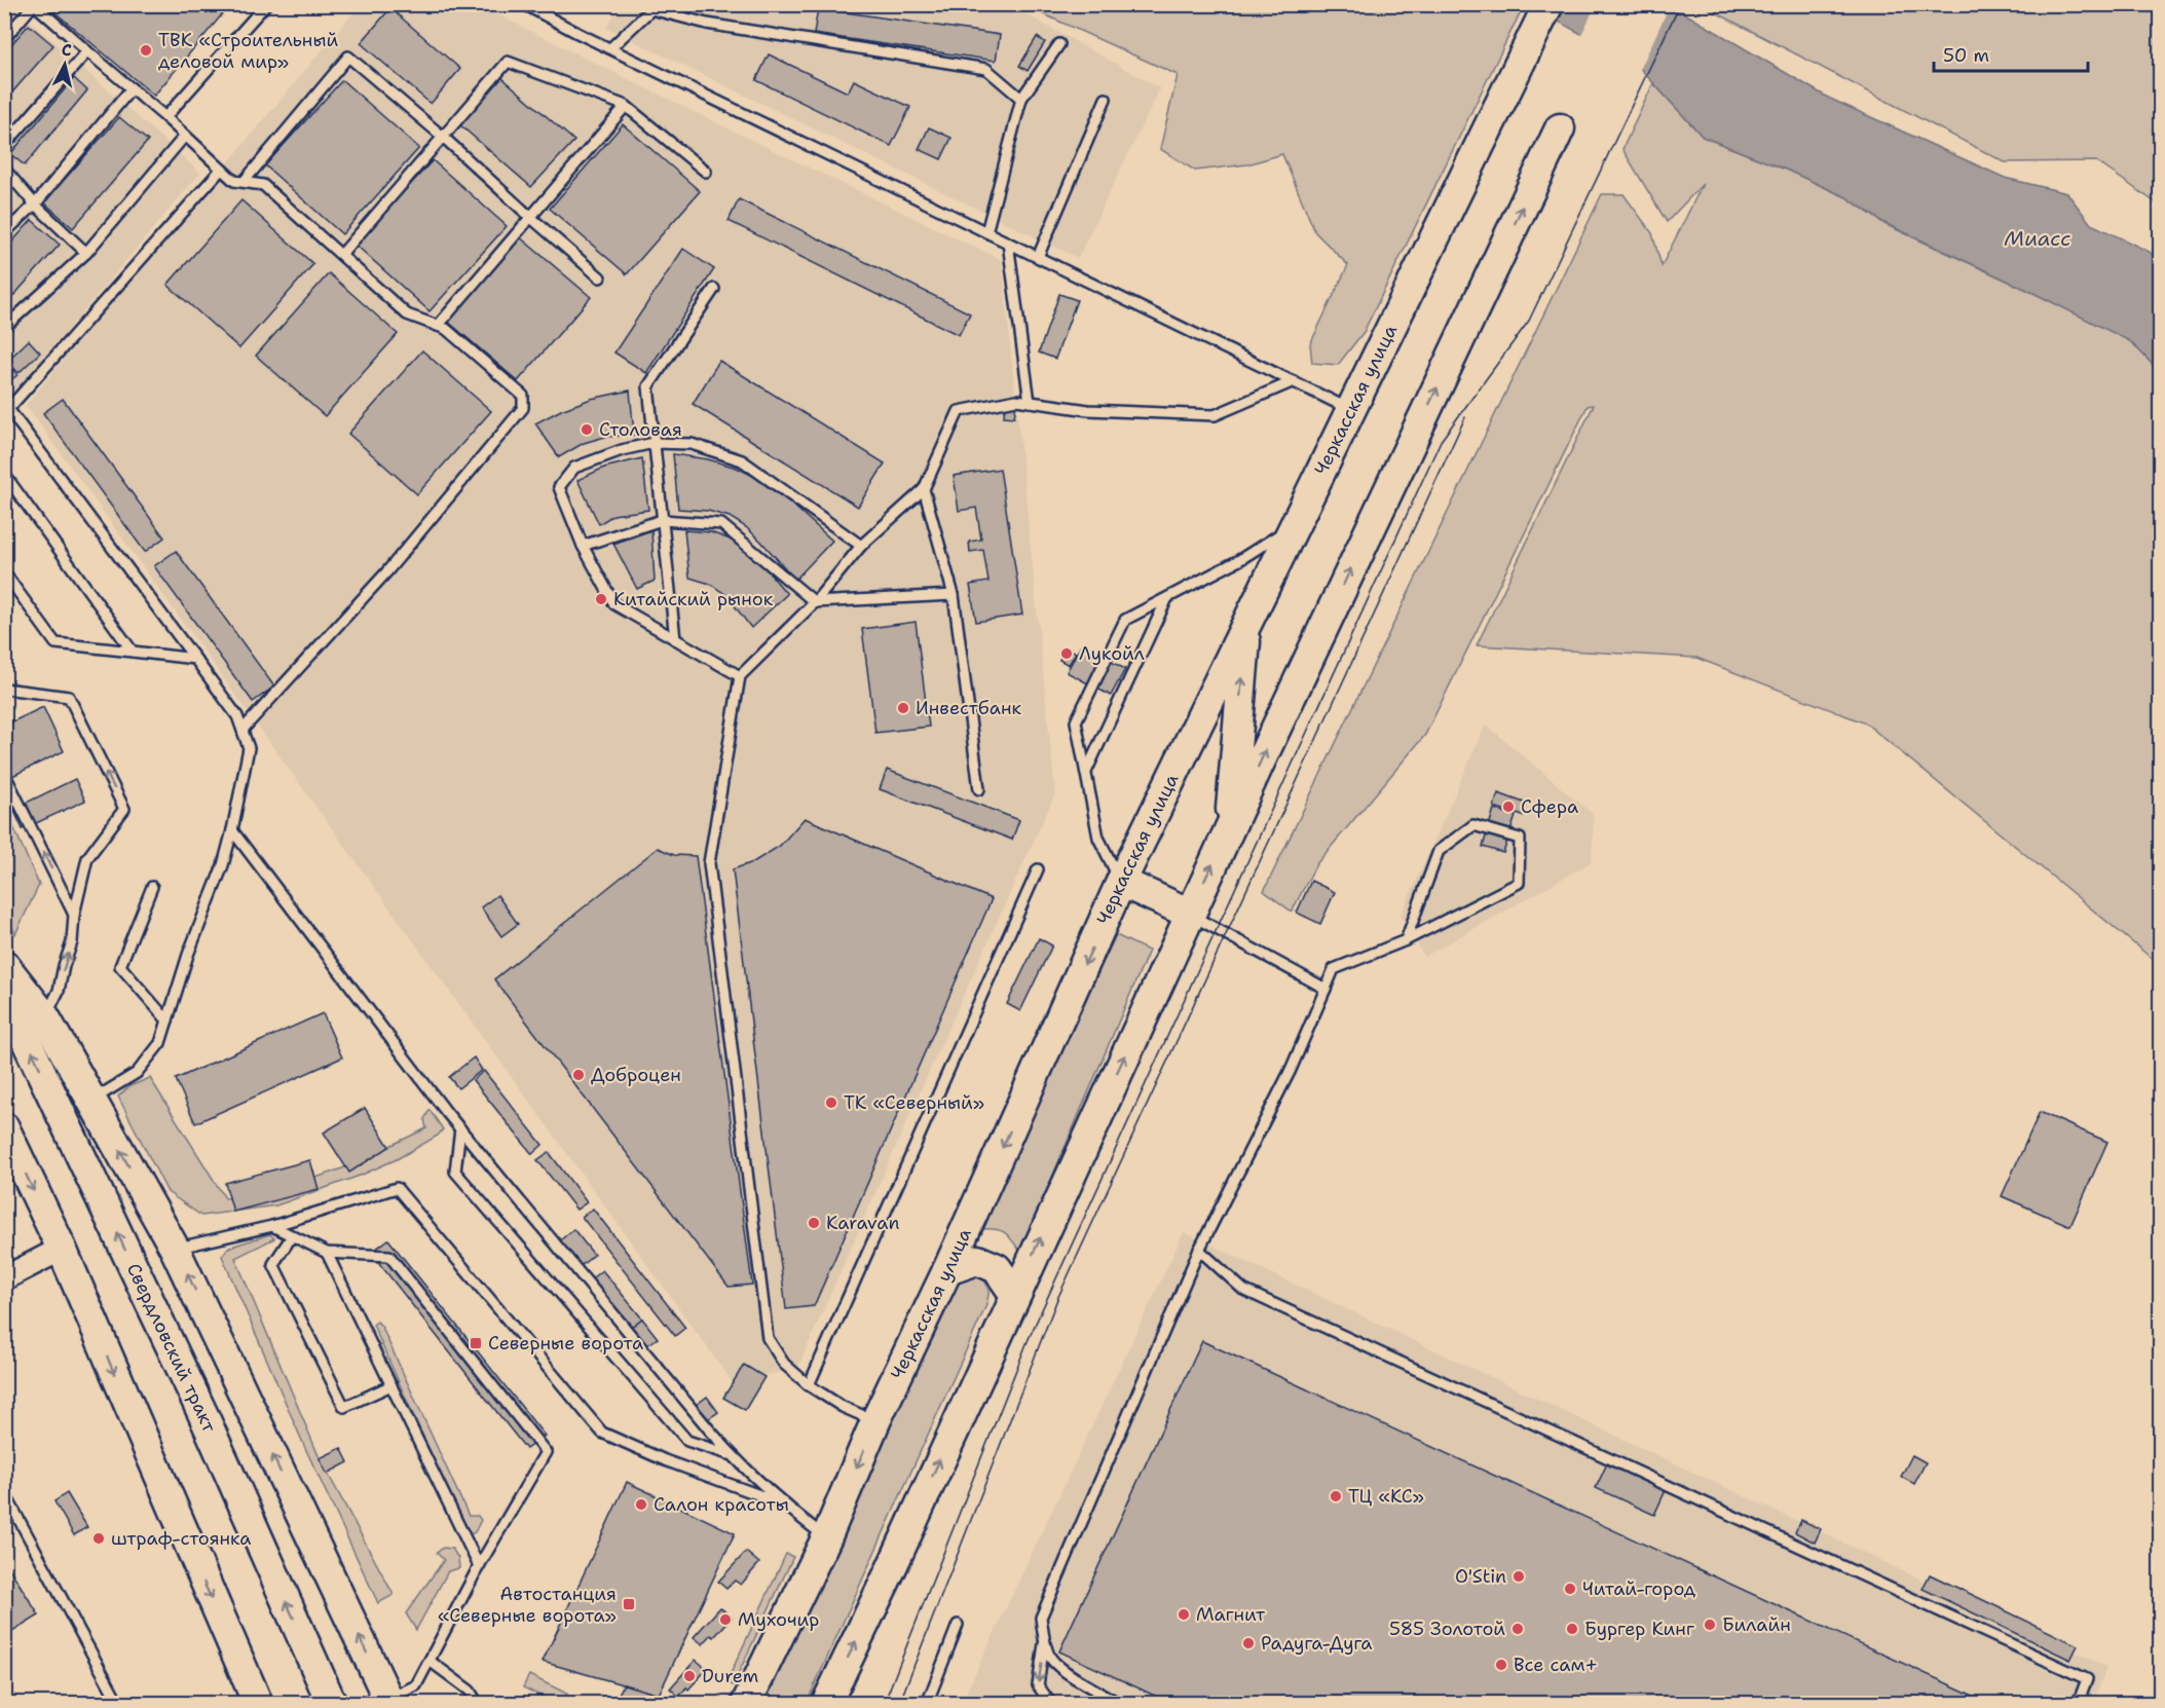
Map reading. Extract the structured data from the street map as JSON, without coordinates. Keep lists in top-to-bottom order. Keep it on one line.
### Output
{"streets":{"main road":["Черкасская улица","Свердловский тракт"]},"water":["Миасс"],"places":{"other":["ТВК «Строительный деловой мир»","Столовая","Китайский рынок","Лукойл","Инвестбанк","Сфера","Доброцен","ТК «Северный»","Karavan","ТЦ «КС»","Салон красоты","штраф-стоянка","O'Stin","Читай-город","Магнит","Мухочир","Билайн","585 Золотой","Бургер Кинг","Радуга-Дуга","Все сам+","Durem"],"transit":["Северные ворота","Автостанция «Северные ворота»"]},"scale_bar":"50 m","north":"top"}
